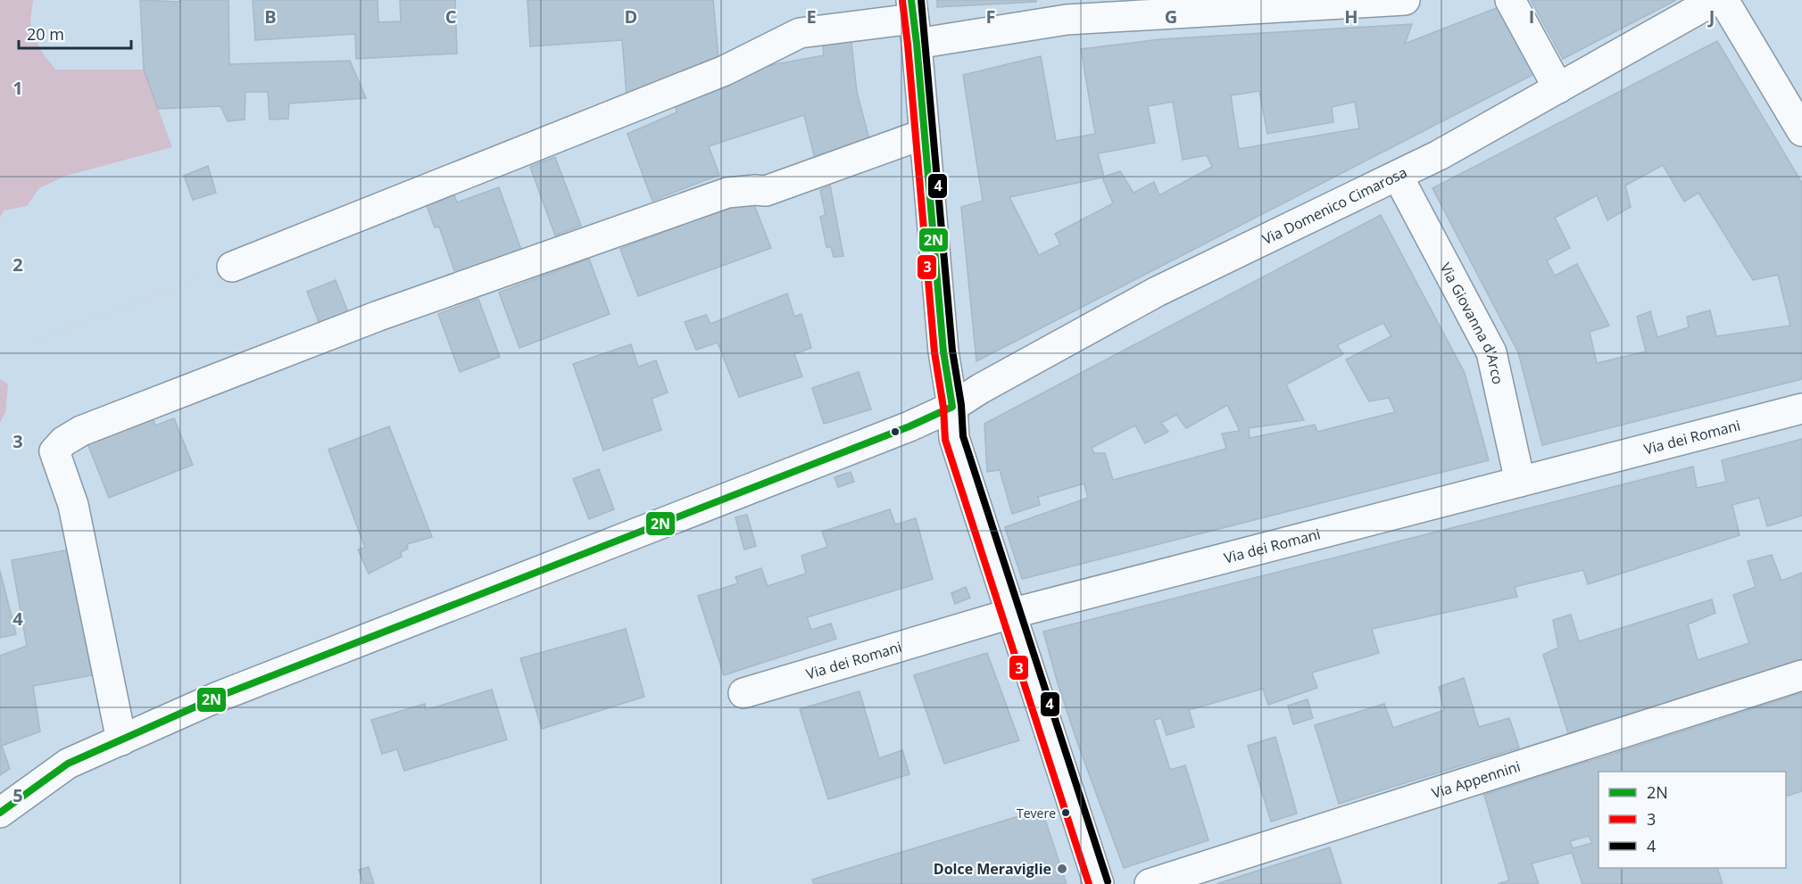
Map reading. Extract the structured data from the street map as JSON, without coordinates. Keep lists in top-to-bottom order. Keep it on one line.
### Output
{"streets":{"street":["Via Domenico Cimarosa","Via Giovanna d'Arco","Via dei Romani","Via Appennini"]},"crossings":[["Via Domenico Cimarosa","Via Giovanna d'Arco"],["Via Giovanna d'Arco","Via dei Romani"]],"places":["Tevere","Dolce Meraviglie"],"lines":["transit line 2N","transit line 4","transit line 3"],"legend":["2N","3","4"],"scale_bar":"20 m","grid":{"columns":["B","C","D","E","F","G","H","I","J"],"rows":["1","2","3","4","5"]}}
